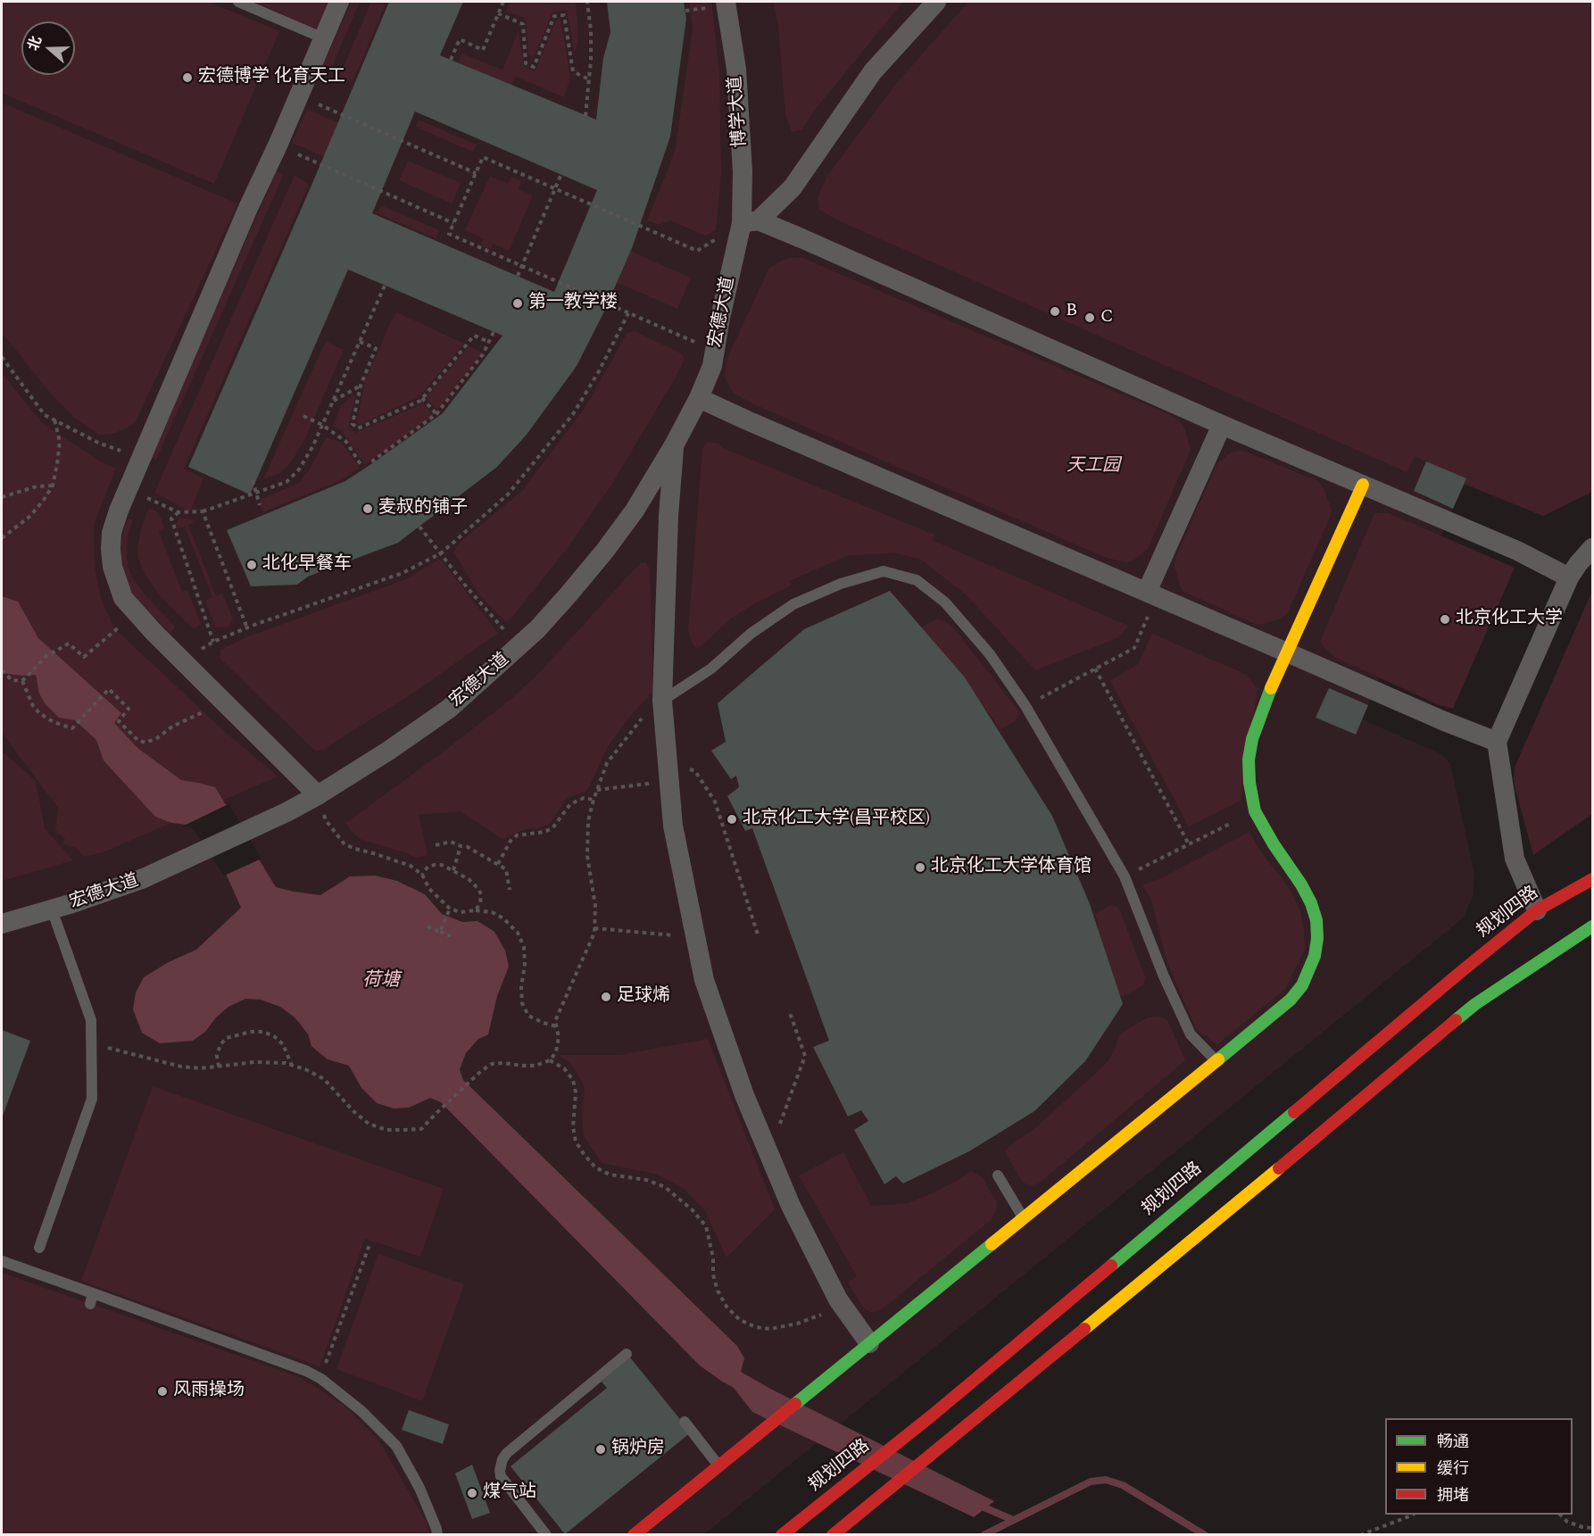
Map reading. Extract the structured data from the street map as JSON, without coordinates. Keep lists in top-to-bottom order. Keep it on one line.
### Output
{"streets":{"main road":["规划四路"],"street":["博学大道","宏德大道"]},"crossings":[["博学大道","宏德大道"]],"water":["荷塘"],"parks":["天工园"],"places":["宏德博学 化育天工","第一教学楼","B","C","麦叔的铺子","北化早餐车","北京化工大学","北京化工大学(昌平校区)","北京化工大学体育馆","足球烯","风雨操场","锅炉房","煤气站"],"legend":["畅通","缓行","拥堵"],"north":"left"}
